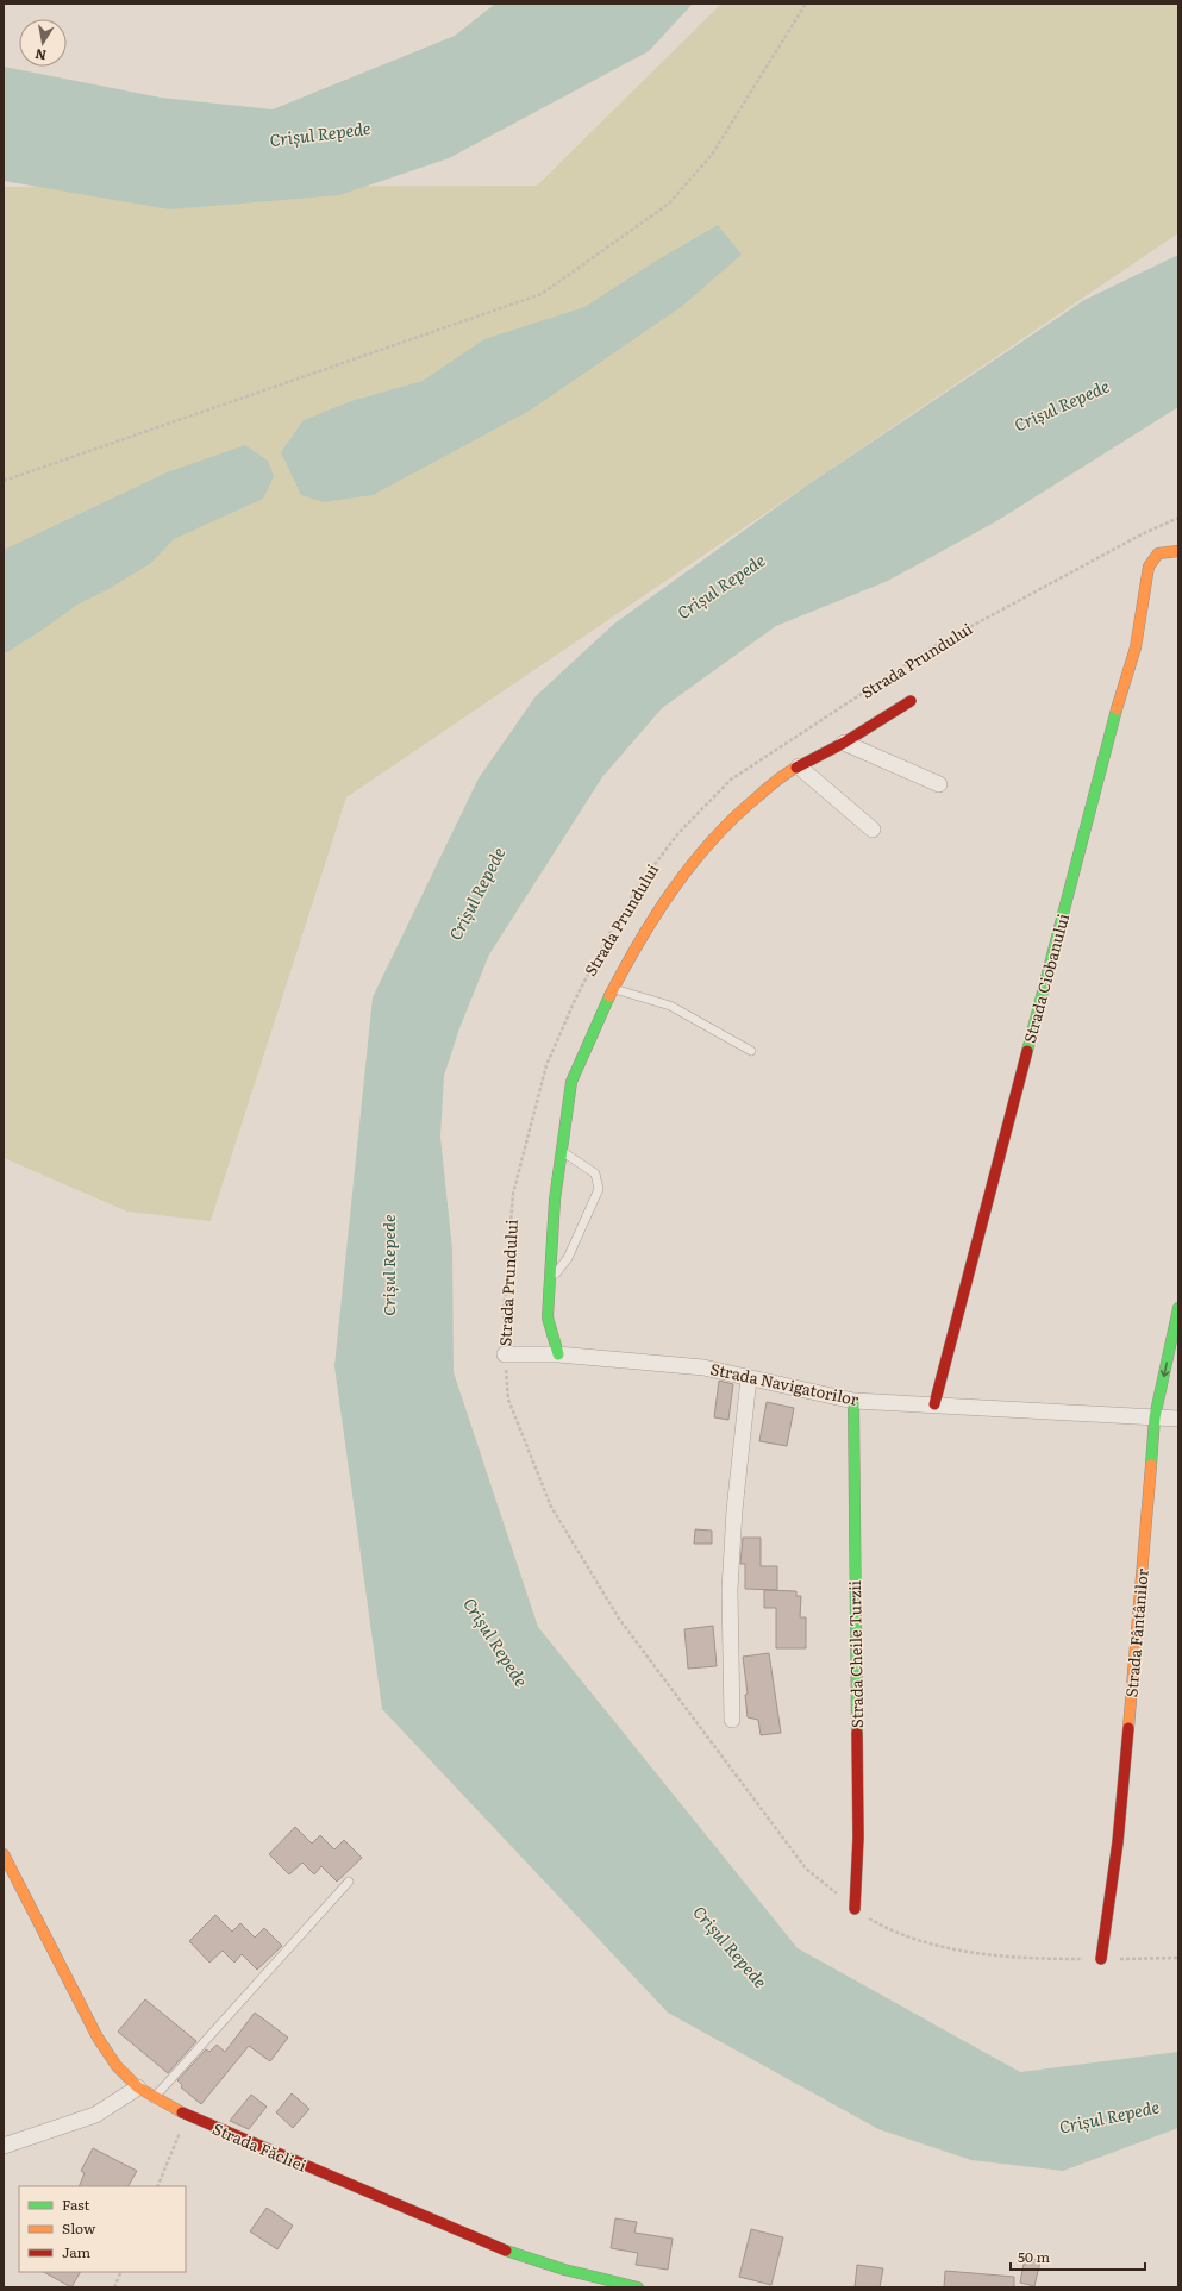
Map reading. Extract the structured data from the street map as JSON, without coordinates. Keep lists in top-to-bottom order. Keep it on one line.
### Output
{"streets":{"street":["Strada Prundului","Strada Ciobanului","Strada Navigatorilor","Strada Fântânilor","Strada Cheile Turzii","Strada Făcliei"]},"crossings":[["Strada Prundului","Strada Navigatorilor"],["Strada Ciobanului","Strada Navigatorilor"],["Strada Navigatorilor","Strada Fântânilor"],["Strada Navigatorilor","Strada Cheile Turzii"]],"water":["Crișul Repede"],"legend":["Fast","Slow","Jam"],"scale_bar":"50 m","north":"bottom"}
